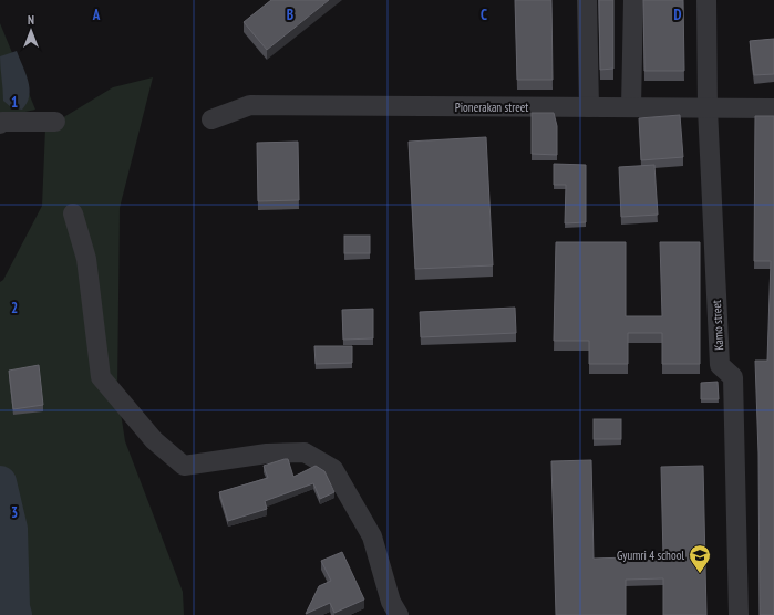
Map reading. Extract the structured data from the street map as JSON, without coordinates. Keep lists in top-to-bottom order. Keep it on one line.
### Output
{"streets":{"street":["Pionerakan street","Kamo street"]},"crossings":[["Pionerakan street","Kamo street"]],"places":{"school or university":["Gyumri 4 school"]},"north":"top","grid":{"columns":["A","B","C","D"],"rows":["1","2","3"]}}
